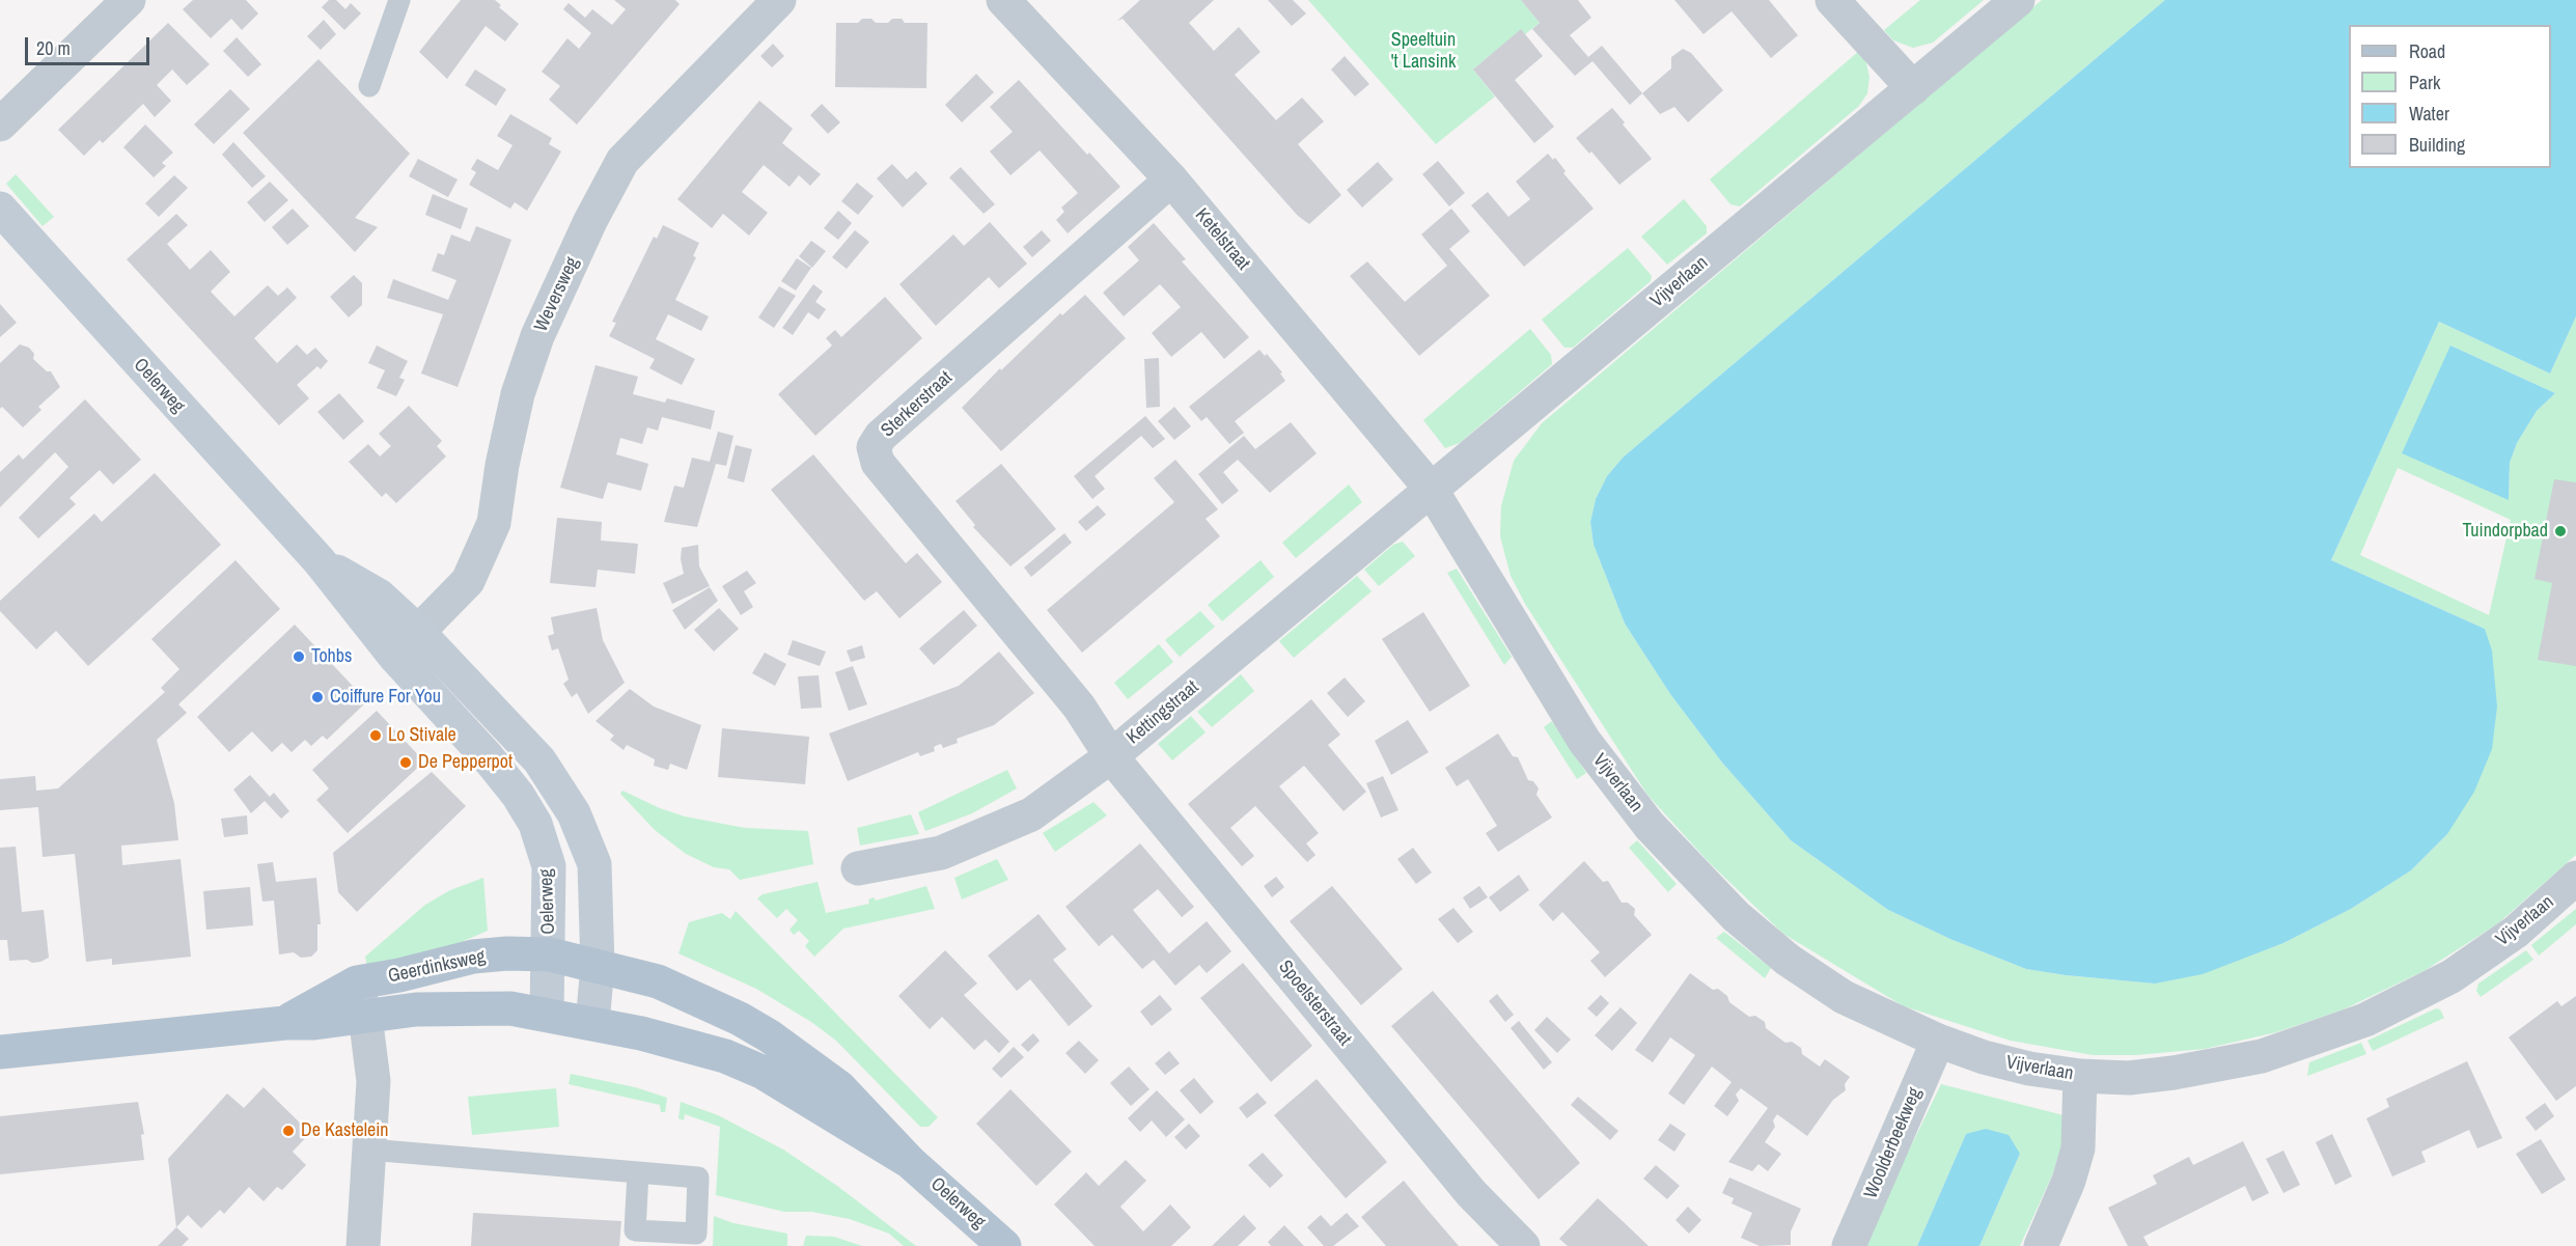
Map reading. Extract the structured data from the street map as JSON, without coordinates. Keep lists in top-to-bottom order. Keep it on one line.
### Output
{"streets":{"main road":["Oelerweg","Geerdinksweg"],"street":["Ketelstraat","Vijverlaan","Weversweg","Sterkerstraat","Kettingstraat","Spoelsterstraat","Woolderbeekweg"]},"crossings":[["Ketelstraat","Vijverlaan"],["Ketelstraat","Sterkerstraat"],["Ketelstraat","Kettingstraat"],["Vijverlaan","Kettingstraat"],["Vijverlaan","Woolderbeekweg"],["Weversweg","Oelerweg"],["Oelerweg","Geerdinksweg"],["Sterkerstraat","Kettingstraat"],["Sterkerstraat","Spoelsterstraat"],["Kettingstraat","Spoelsterstraat"]],"parks":["Speeltuin 't Lansink"],"places":["Tuindorpbad","Tohbs","Coiffure For You","Lo Stivale","De Pepperpot","De Kastelein"],"legend":["Road","Park","Water","Building"],"scale_bar":"20 m"}
